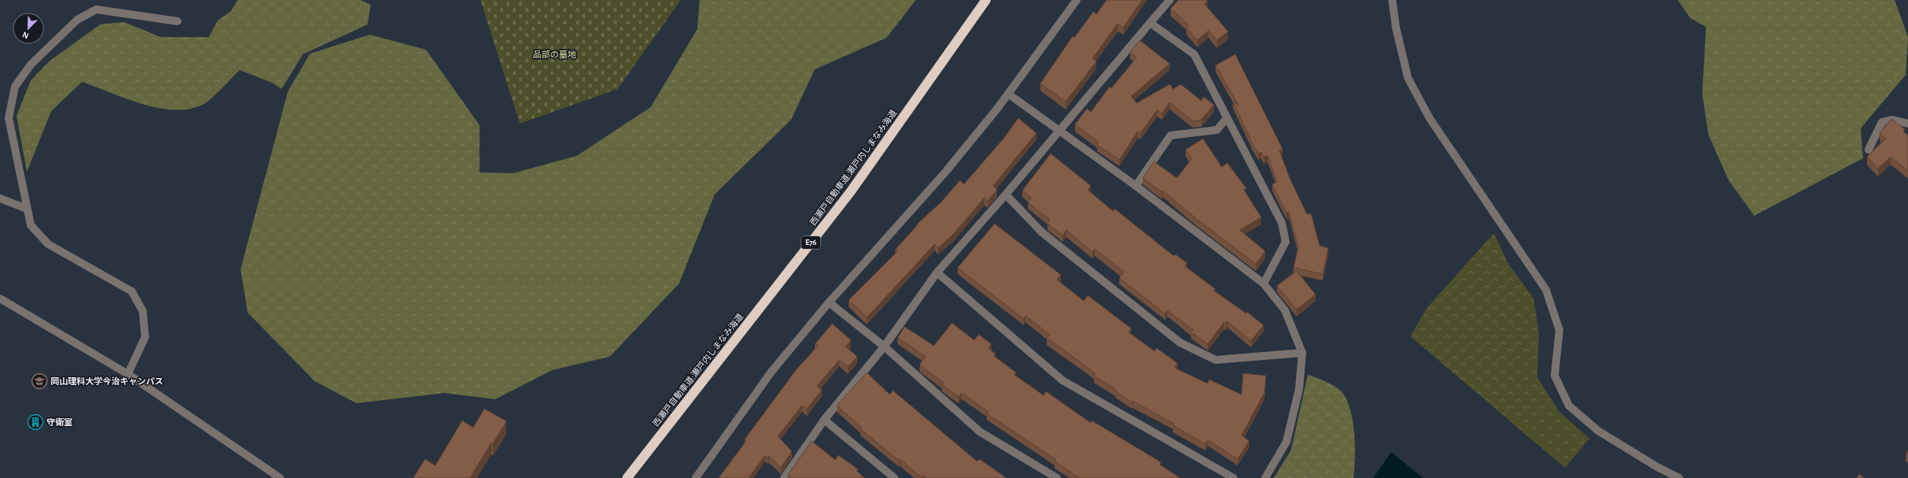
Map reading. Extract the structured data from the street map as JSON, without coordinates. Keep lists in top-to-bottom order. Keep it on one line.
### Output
{"streets":{"highway":["西瀬戸自動車道;瀬戸内しまなみ海道","E76"]},"parks":["品部の墓地"],"places":{"school or university":["岡山理科大学今治キャンパス"],"building":["守衛室"]},"north":"bottom left"}
